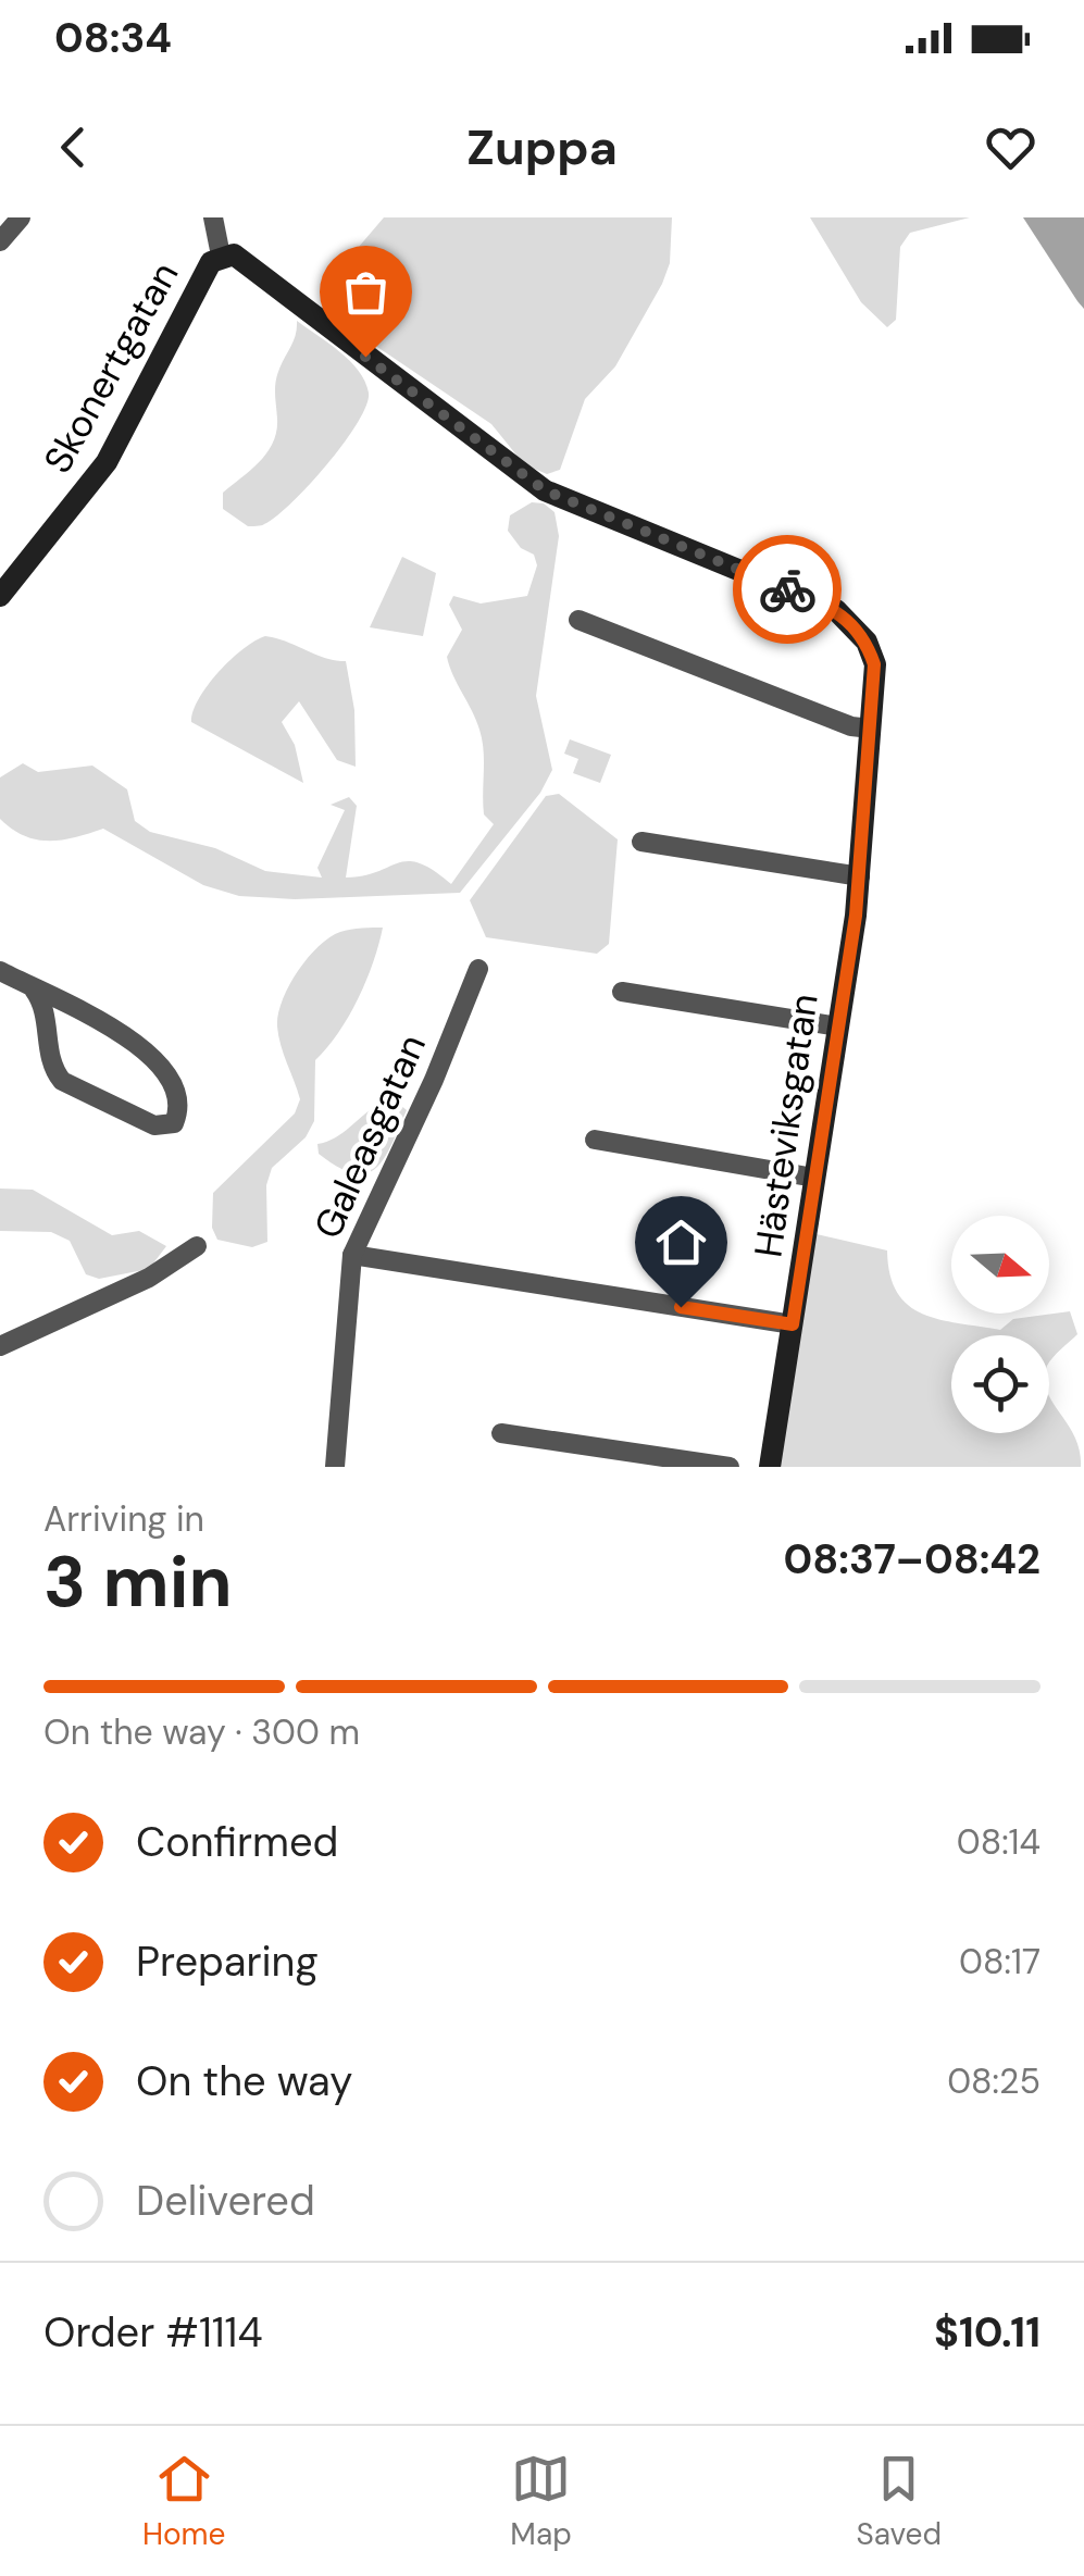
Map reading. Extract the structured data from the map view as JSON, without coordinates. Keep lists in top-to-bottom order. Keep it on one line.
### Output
{"streets":{"street":["Skonertgatan","Hästeviksgatan","Galeasgatan"]},"crossings":[["Skonertgatan","Hästeviksgatan"]],"north":"right","page":{"status":"08:34","header":"Zuppa","heading":["3 min","Arriving in","08:37–08:42"],"panel":["Order #1114","$10.11"],"bar":"On the way · 300 m","list":[["Confirmed","08:14"],["Preparing","08:17"],["On the way","08:25"],"Delivered"],"tabs":["Home","Map","Saved"]}}
